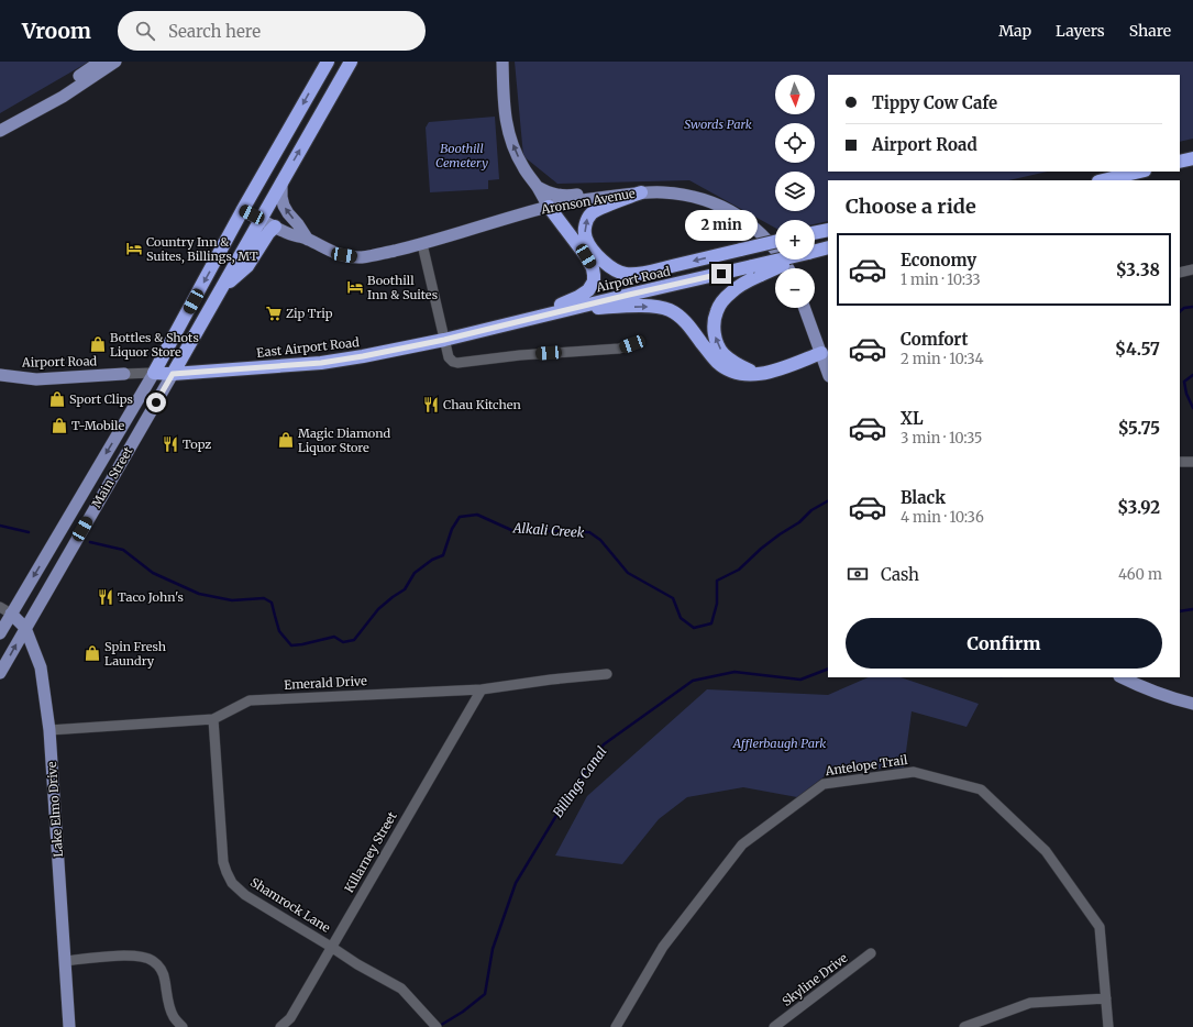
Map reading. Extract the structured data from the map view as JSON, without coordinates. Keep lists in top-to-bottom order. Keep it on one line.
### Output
{"streets":{"highway":["Airport Road","East Airport Road"],"main road":["Aronson Avenue","Main Street","Lake Elmo Drive"],"street":["Emerald Drive","Antelope Trail","Killarney Street","Shamrock Lane","Skyline Drive"]},"crossings":[["Airport Road","East Airport Road"],["Airport Road","Main Street"],["East Airport Road","Main Street"],["Main Street","Lake Elmo Drive"],["Emerald Drive","Lake Elmo Drive"],["Emerald Drive","Killarney Street"],["Emerald Drive","Shamrock Lane"],["Killarney Street","Shamrock Lane"]],"water":["Alkali Creek","Billings Canal"],"parks":["Swords Park","Boothill Cemetery","Afflerbaugh Park"],"places":{"hotel":["Country Inn & Suites, Billings, MT","Boothill Inn & Suites"],"supermarket":["Zip Trip"],"shop":["Bottles & Shots Liquor Store","Sport Clips","T-Mobile","Magic Diamond Liquor Store","Spin Fresh Laundry"],"restaurant":["Chau Kitchen","Topz","Taco John's"]},"north":"bottom","page":{"header":"Vroom","search":"Search here","nav":["Map","Layers","Share"],"map_buttons":["+","−"],"banner":["Tippy Cow Cafe","Airport Road"],"heading":"Choose a ride","bubble":"2 min","list":[{"name":"Economy","note":"1 min · 10:33","value":"$3.38"},{"name":"Comfort","note":"2 min · 10:34","value":"$4.57"},{"name":"XL","note":"3 min · 10:35","value":"$5.75"},{"name":"Black","note":"4 min · 10:36","value":"$3.92"}],"pay":["Cash","460 m"],"buttons":"Confirm"}}
